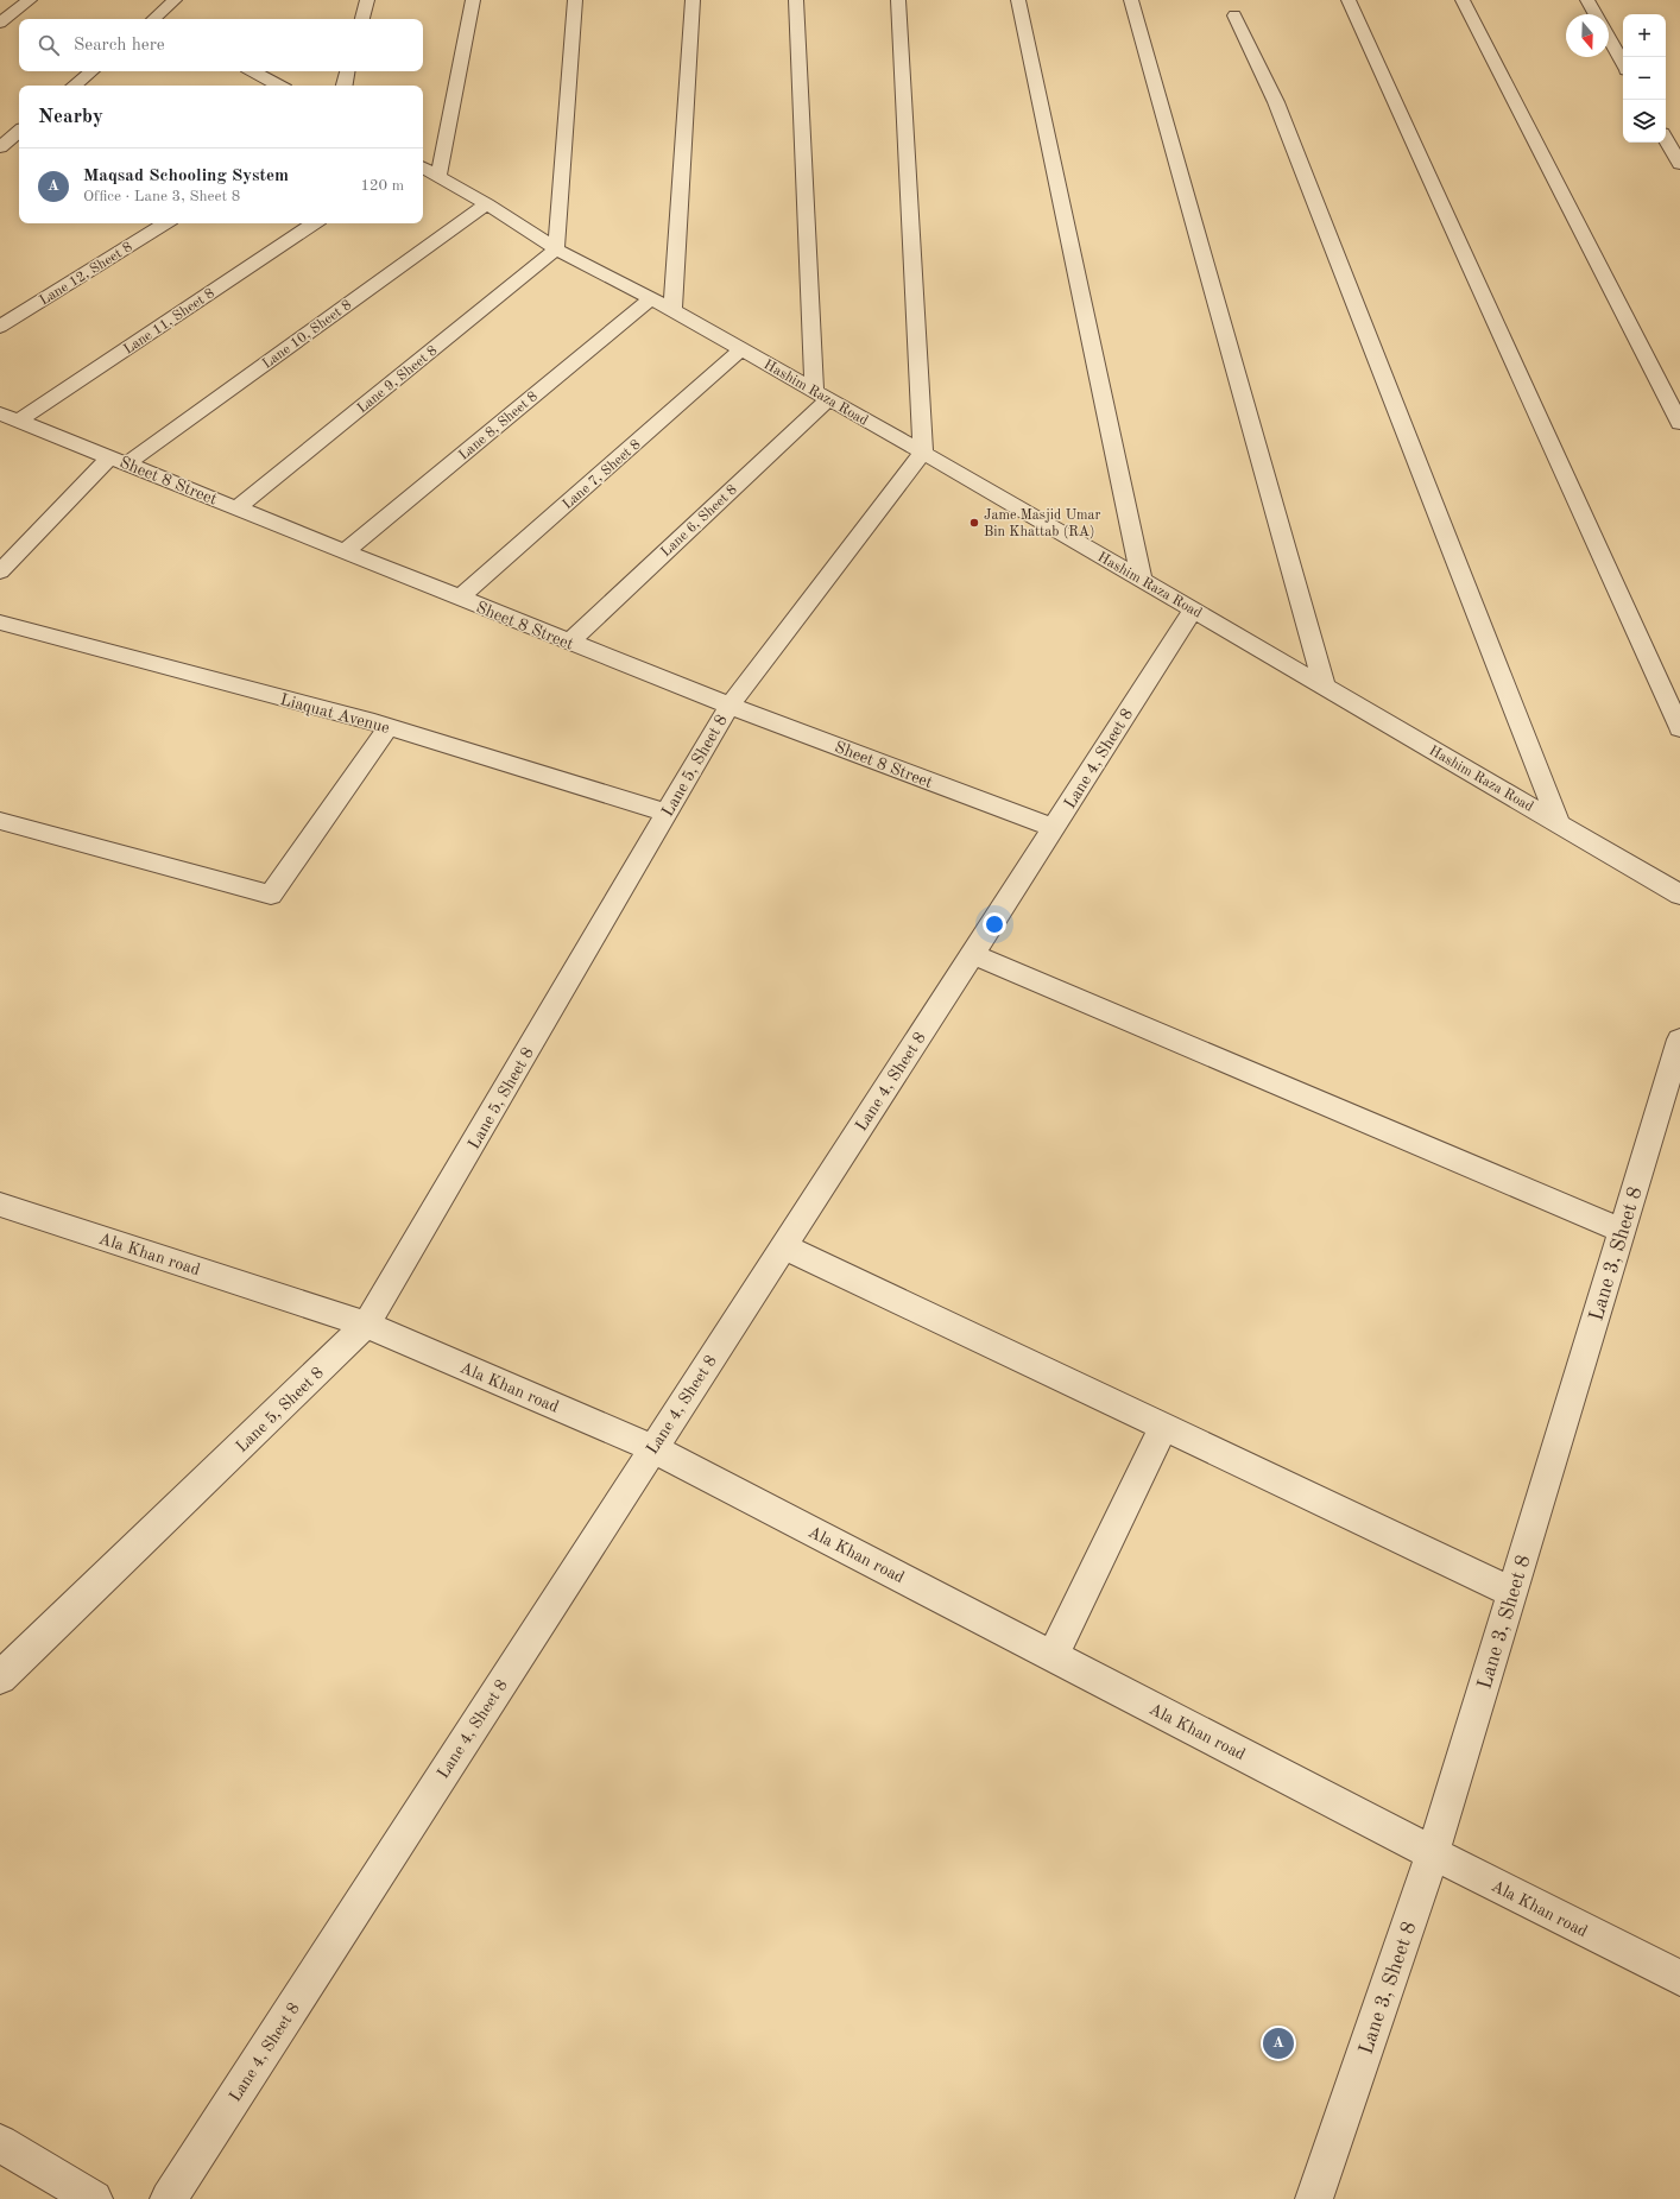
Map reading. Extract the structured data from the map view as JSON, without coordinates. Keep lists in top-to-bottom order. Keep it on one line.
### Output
{"streets":{"street":["Lane 12, Sheet 8","Lane 11, Sheet 8","Lane 10, Sheet 8","Lane 9, Sheet 8","Hashim Raza Road","Lane 8, Sheet 8","Lane 7, Sheet 8","Sheet 8 Street","Lane 6, Sheet 8","Liaquat Avenue","Lane 4, Sheet 8","Lane 5, Sheet 8","Ala Khan road","Lane 3, Sheet 8"]},"crossings":[["Lane 11, Sheet 8","Sheet 8 Street"],["Lane 10, Sheet 8","Hashim Raza Road"],["Lane 10, Sheet 8","Sheet 8 Street"],["Lane 9, Sheet 8","Hashim Raza Road"],["Lane 9, Sheet 8","Sheet 8 Street"],["Hashim Raza Road","Lane 8, Sheet 8"],["Hashim Raza Road","Lane 7, Sheet 8"],["Hashim Raza Road","Lane 6, Sheet 8"],["Hashim Raza Road","Lane 4, Sheet 8"],["Hashim Raza Road","Lane 5, Sheet 8"],["Lane 8, Sheet 8","Sheet 8 Street"],["Lane 7, Sheet 8","Sheet 8 Street"],["Sheet 8 Street","Lane 6, Sheet 8"],["Sheet 8 Street","Lane 4, Sheet 8"],["Sheet 8 Street","Lane 5, Sheet 8"],["Liaquat Avenue","Lane 5, Sheet 8"],["Lane 4, Sheet 8","Ala Khan road"],["Lane 5, Sheet 8","Ala Khan road"],["Ala Khan road","Lane 3, Sheet 8"]],"places":["Jame Masjid Umar Bin Khattab (RA)"],"north":"bottom","page":{"map_buttons":["+","−"],"search":"Search here","heading":"Nearby","list":[{"mark":"A","name":"Maqsad Schooling System","note":"Office · Lane 3, Sheet 8","value":"120 m"}],"pins":"A"}}
